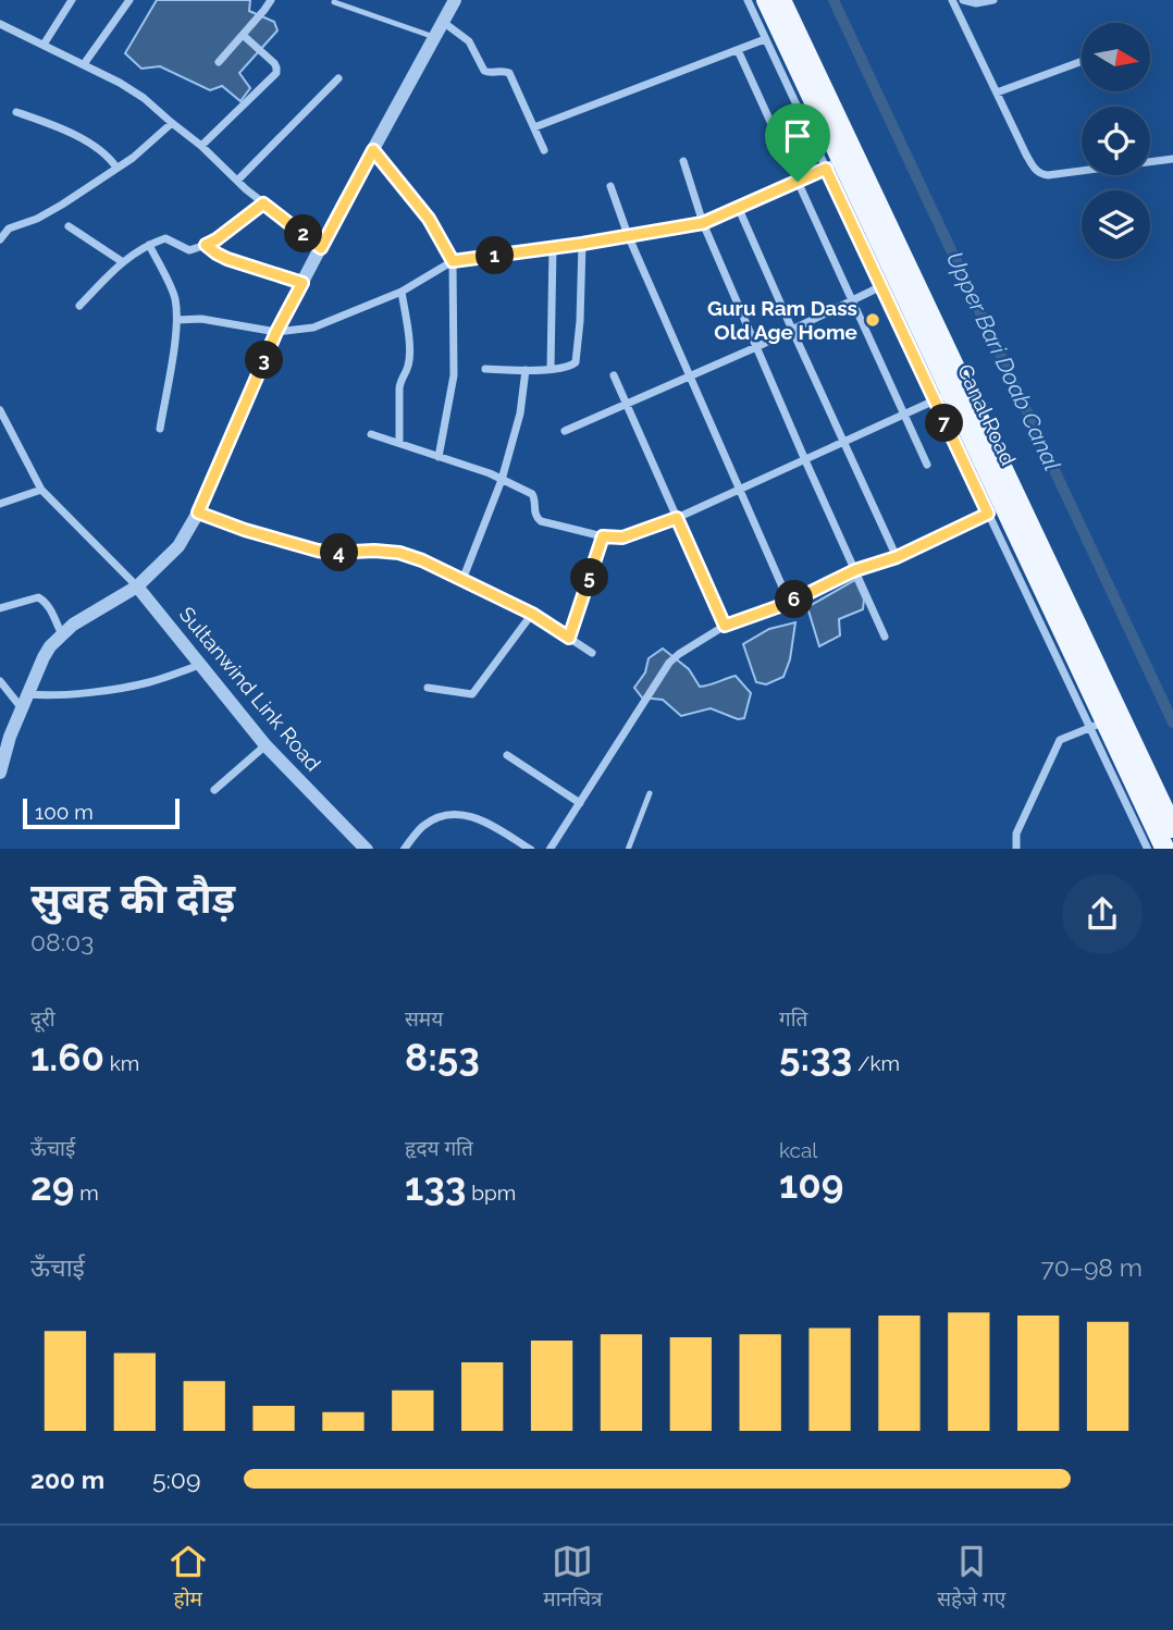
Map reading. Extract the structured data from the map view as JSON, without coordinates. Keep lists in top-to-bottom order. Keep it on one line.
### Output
{"streets":{"main road":["Canal Road"],"street":["Sultanwind Link Road"]},"water":["Upper Bari Doab Canal"],"places":["Guru Ram Dass Old Age Home"],"scale_bar":"100 m","north":"right","page":{"pins":["2","1","3","7","4","5","6"],"scale":"100 m","heading":["सुबह की दौड़","08:03"],"stats":[["दूरी","1.60 km"],["समय","8:53"],["गति","5:33 /km"],["ऊँचाई","29 m"],["हृदय गति","133 bpm"],["kcal","109"]],"chart":["ऊँचाई","70–98 m"],"list":[{"name":"200 m","note":"5:09"}],"tabs":["होम","मानचित्र","सहेजे गए"]}}
